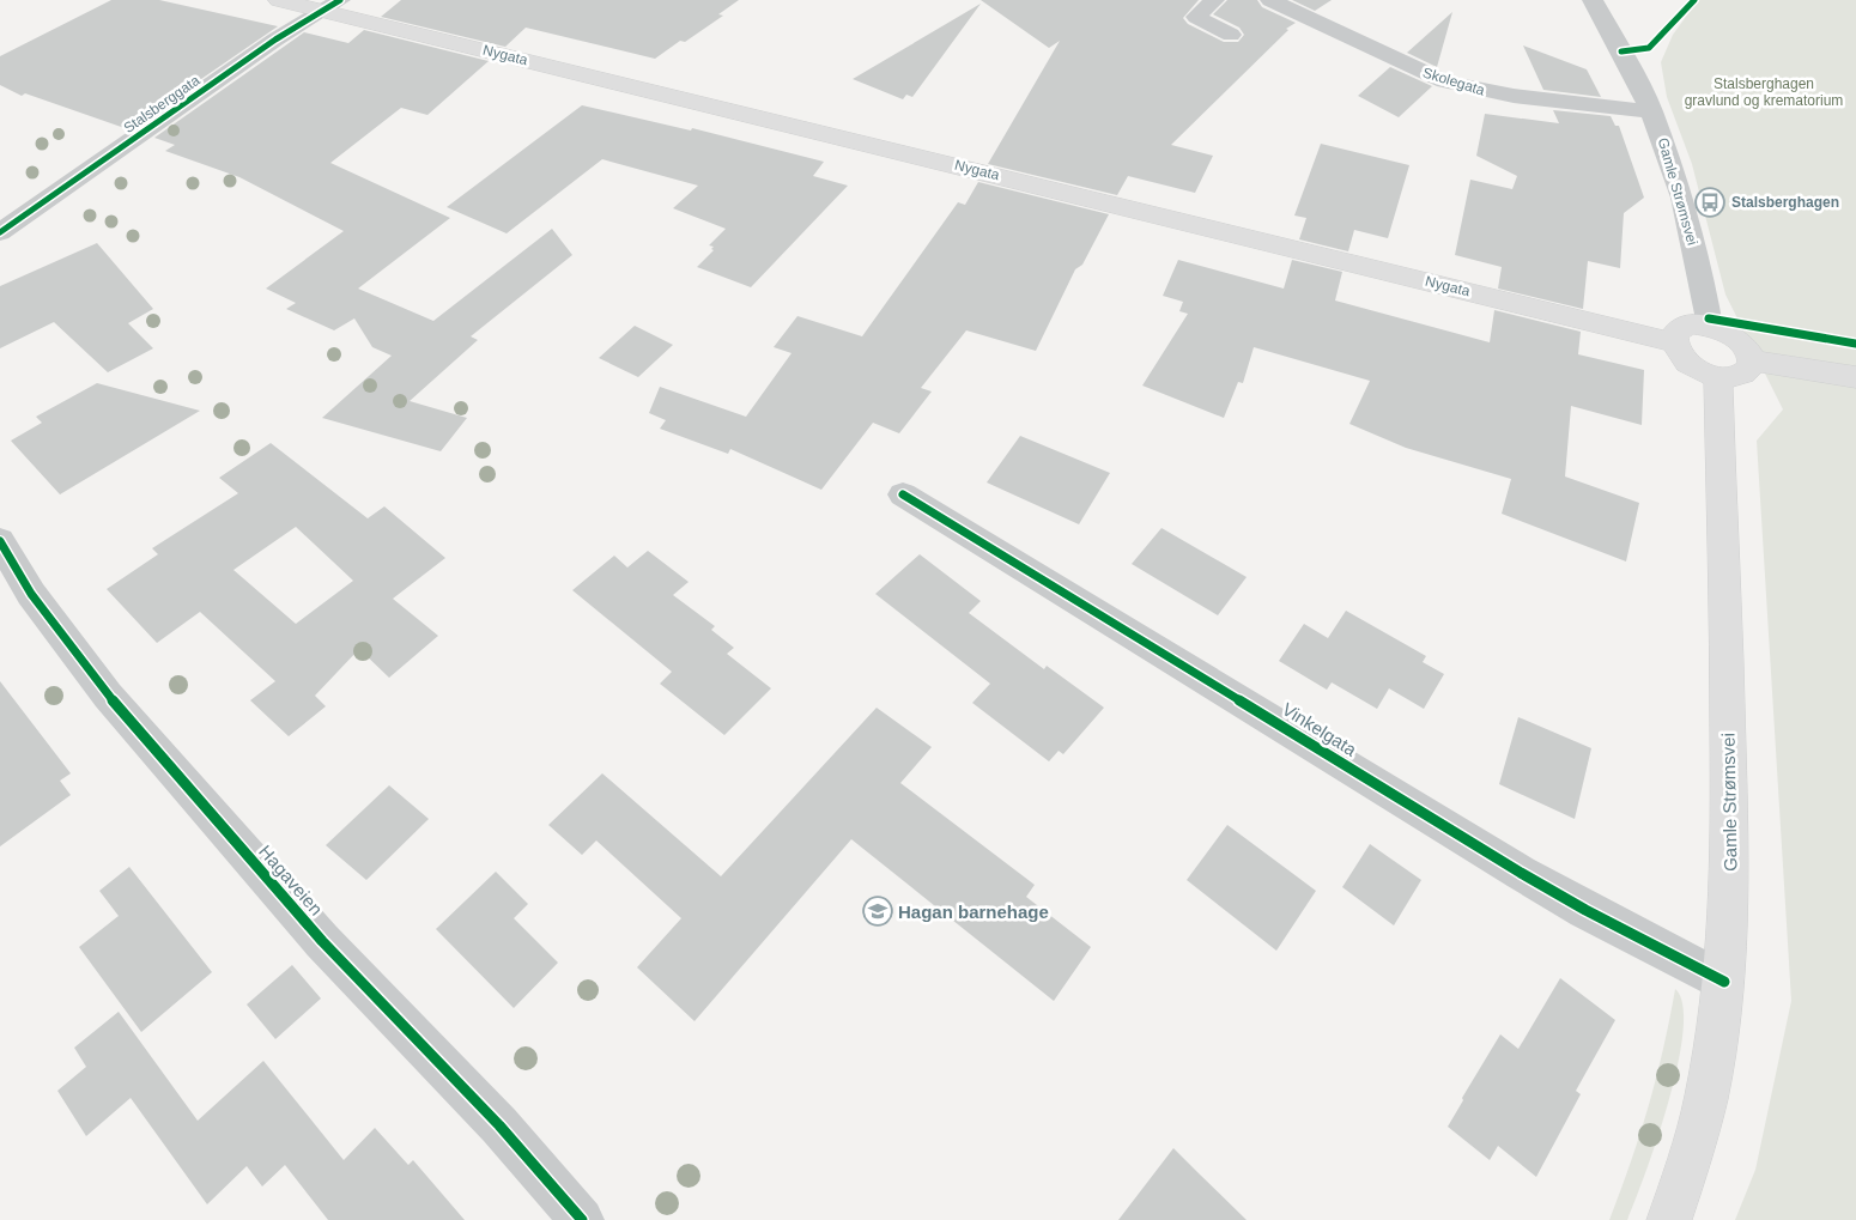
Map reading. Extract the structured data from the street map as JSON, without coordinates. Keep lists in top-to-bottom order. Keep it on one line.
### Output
{"streets":{"main road":["Nygata","Gamle Strømsvei"],"street":["Skolegata","Stalsberggata","Vinkelgata","Hagaveien"]},"crossings":[["Nygata","Stalsberggata"],["Skolegata","Gamle Strømsvei"],["Gamle Strømsvei","Vinkelgata"]],"parks":["Stalsberghagen gravlund og krematorium"],"places":{"bus stop":["Stalsberghagen"],"school or university":["Hagan barnehage"]}}
